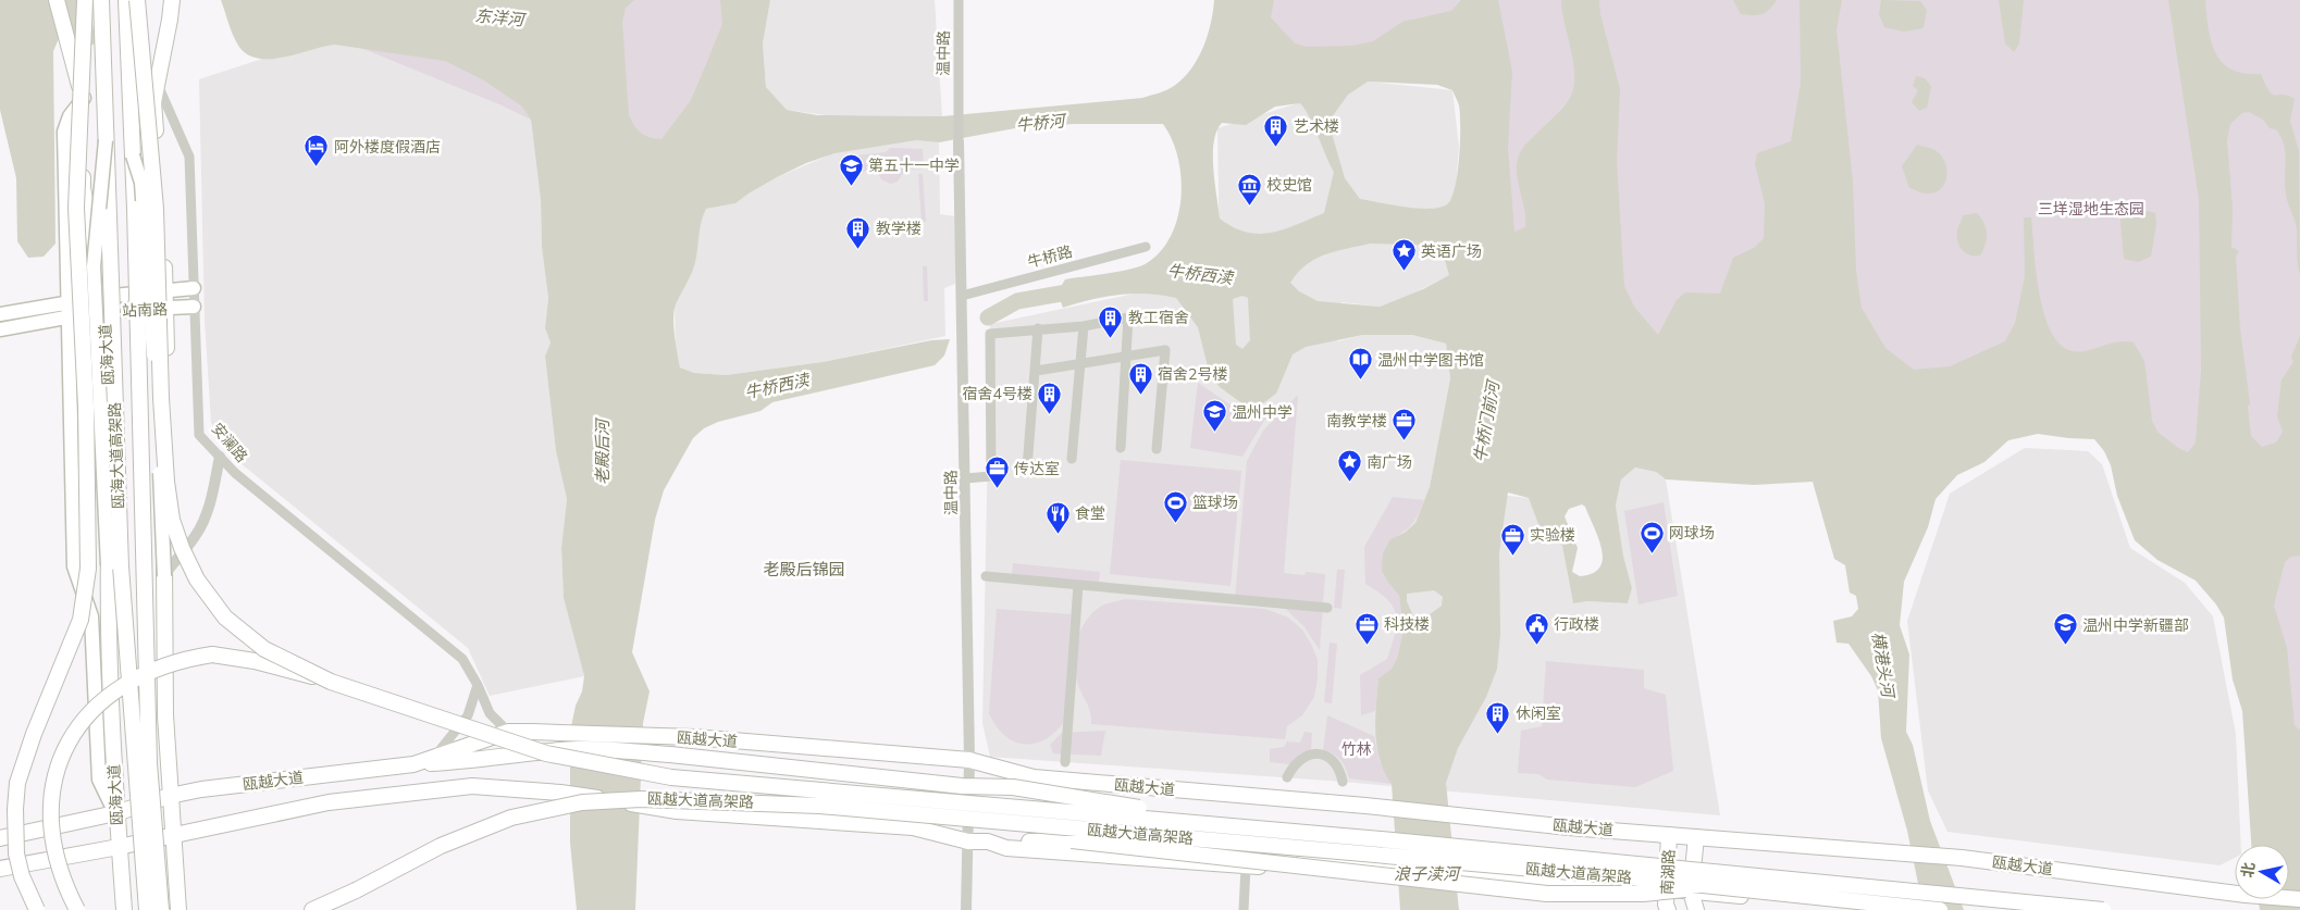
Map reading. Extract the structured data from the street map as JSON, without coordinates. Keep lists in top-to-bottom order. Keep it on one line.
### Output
{"streets":{"main road":["站南路","瓯海大道","瓯海大道高架路","瓯越大道","瓯越大道高架路","南湖路"],"street":["温中路","牛桥路","安澜路"]},"crossings":[["温中路","牛桥路"],["温中路","瓯越大道"],["站南路","瓯海大道"],["站南路","安澜路"],["瓯海大道","瓯越大道"],["安澜路","瓯越大道"],["瓯越大道","南湖路"]],"districts":["老殿后锦园"],"water":["东洋河","牛桥河","牛桥西渎","牛桥门前河","老殿后河","横港头河","浪子渎河"],"parks":["三垟湿地生态园","竹林"],"places":{"building":["艺术楼","教学楼","教工宿舍","宿舍2号楼","宿舍4号楼","休闲室"],"hotel":["阿外楼度假酒店"],"school or university":["第五十一中学","温州中学","温州中学新疆部"],"museum":["校史馆"],"place":["英语广场","南广场"],"library":["温州中学图书馆"],"office":["南教学楼","传达室","实验楼","科技楼"],"sports":["篮球场","网球场"],"restaurant":["食堂"],"public building":["行政楼"]},"north":"left"}
